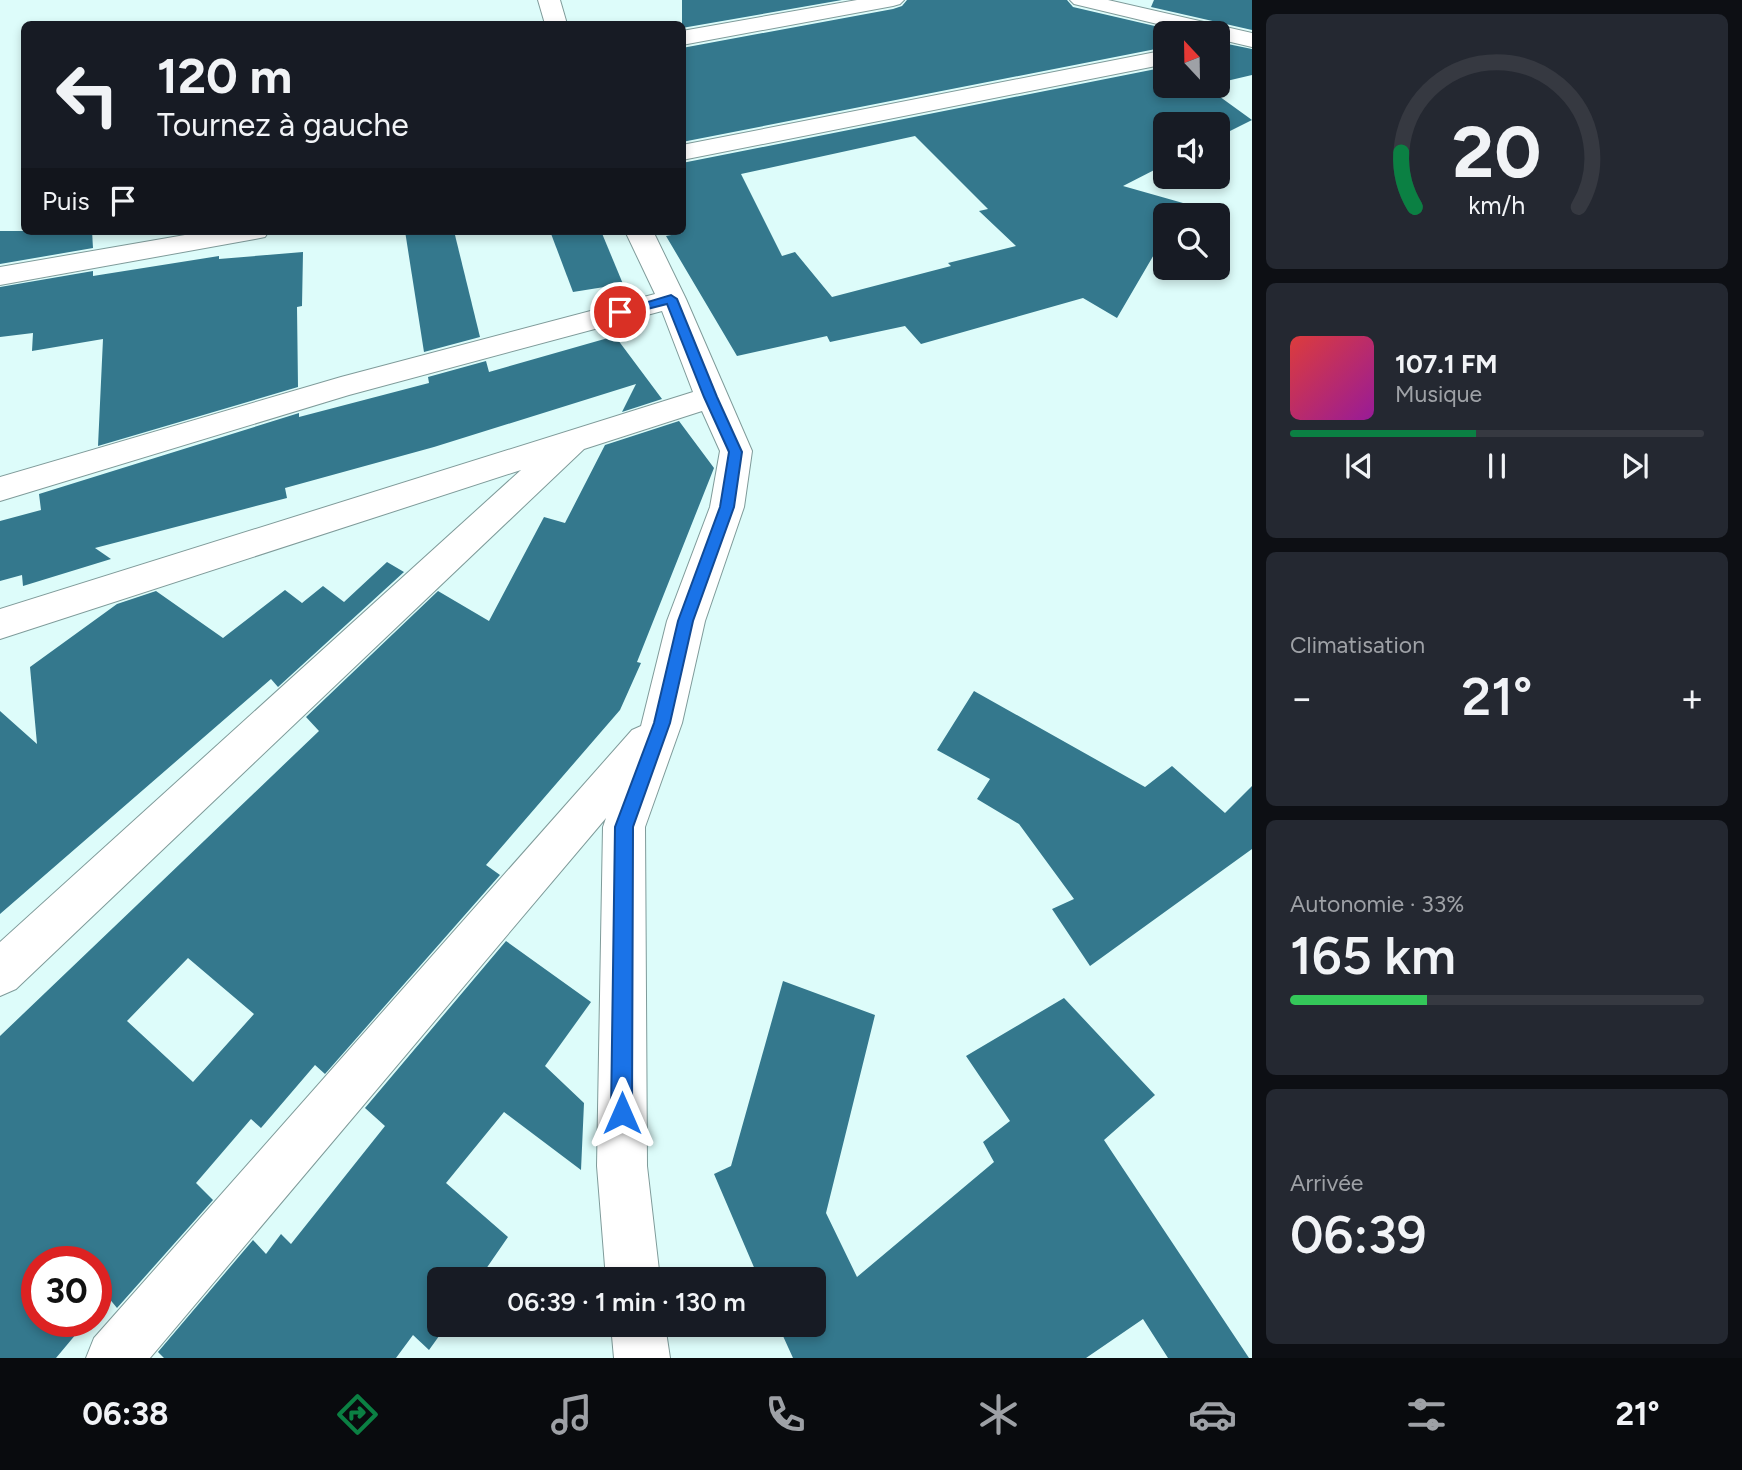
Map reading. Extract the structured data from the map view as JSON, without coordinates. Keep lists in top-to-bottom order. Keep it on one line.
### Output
{"north":"top","page":{"turn":["120 m","Tournez à gauche"],"then":"Puis","song":["107.1 FM","Musique"],"tile":["Climatisation",["Autonomie · 33%","165 km"],["Arrivée","06:39"]],"heat":["−","21°","+"],"limit":"30","trip":"06:39 · 1 min · 130 m","tabs":["06:38","21°"],"gauge":["20","km/h"]}}
